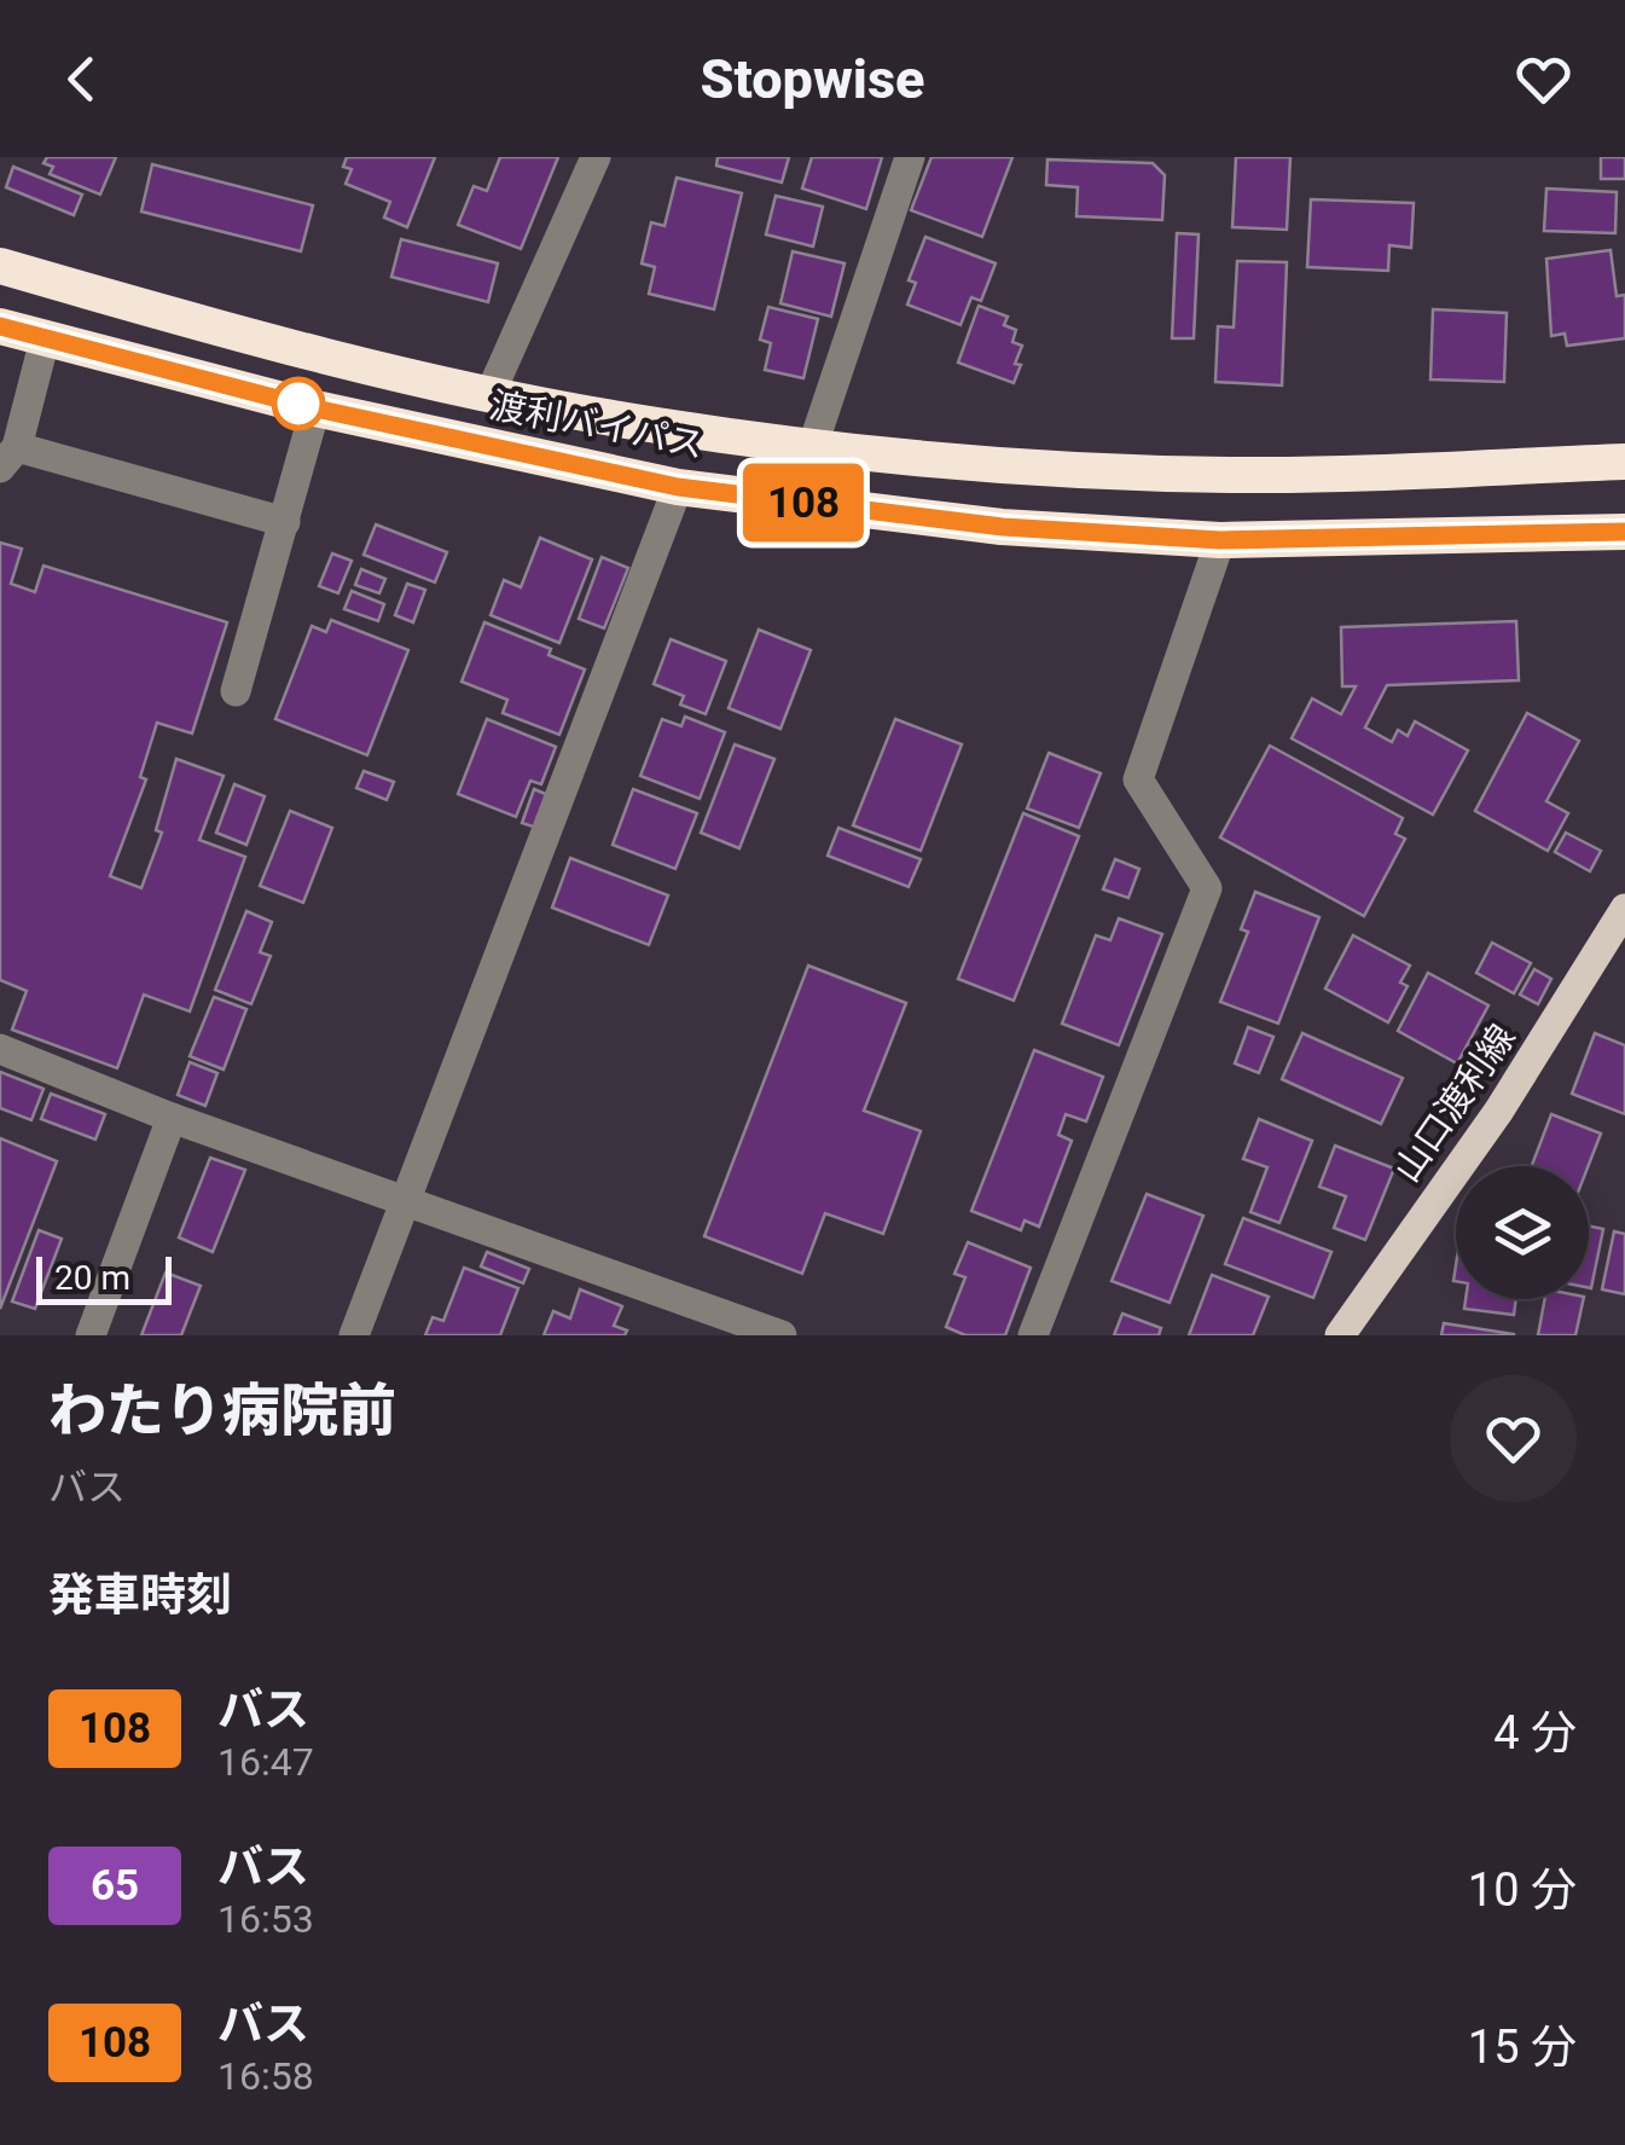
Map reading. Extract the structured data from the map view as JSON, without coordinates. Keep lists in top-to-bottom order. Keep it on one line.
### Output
{"streets":{"highway":["渡利バイパス"],"main road":["山口渡利線"]},"lines":["bus line 108"],"scale_bar":"20 m","page":{"header":"Stopwise","on_map":"108","scale":"20 m","heading":[["わたり病院前","バス"],"発車時刻"],"list":[{"mark":"108","name":"バス","note":"16:47","value":"4 分"},{"mark":"65","name":"バス","note":"16:53","value":"10 分"},{"mark":"108","name":"バス","note":"16:58","value":"15 分"}]}}
